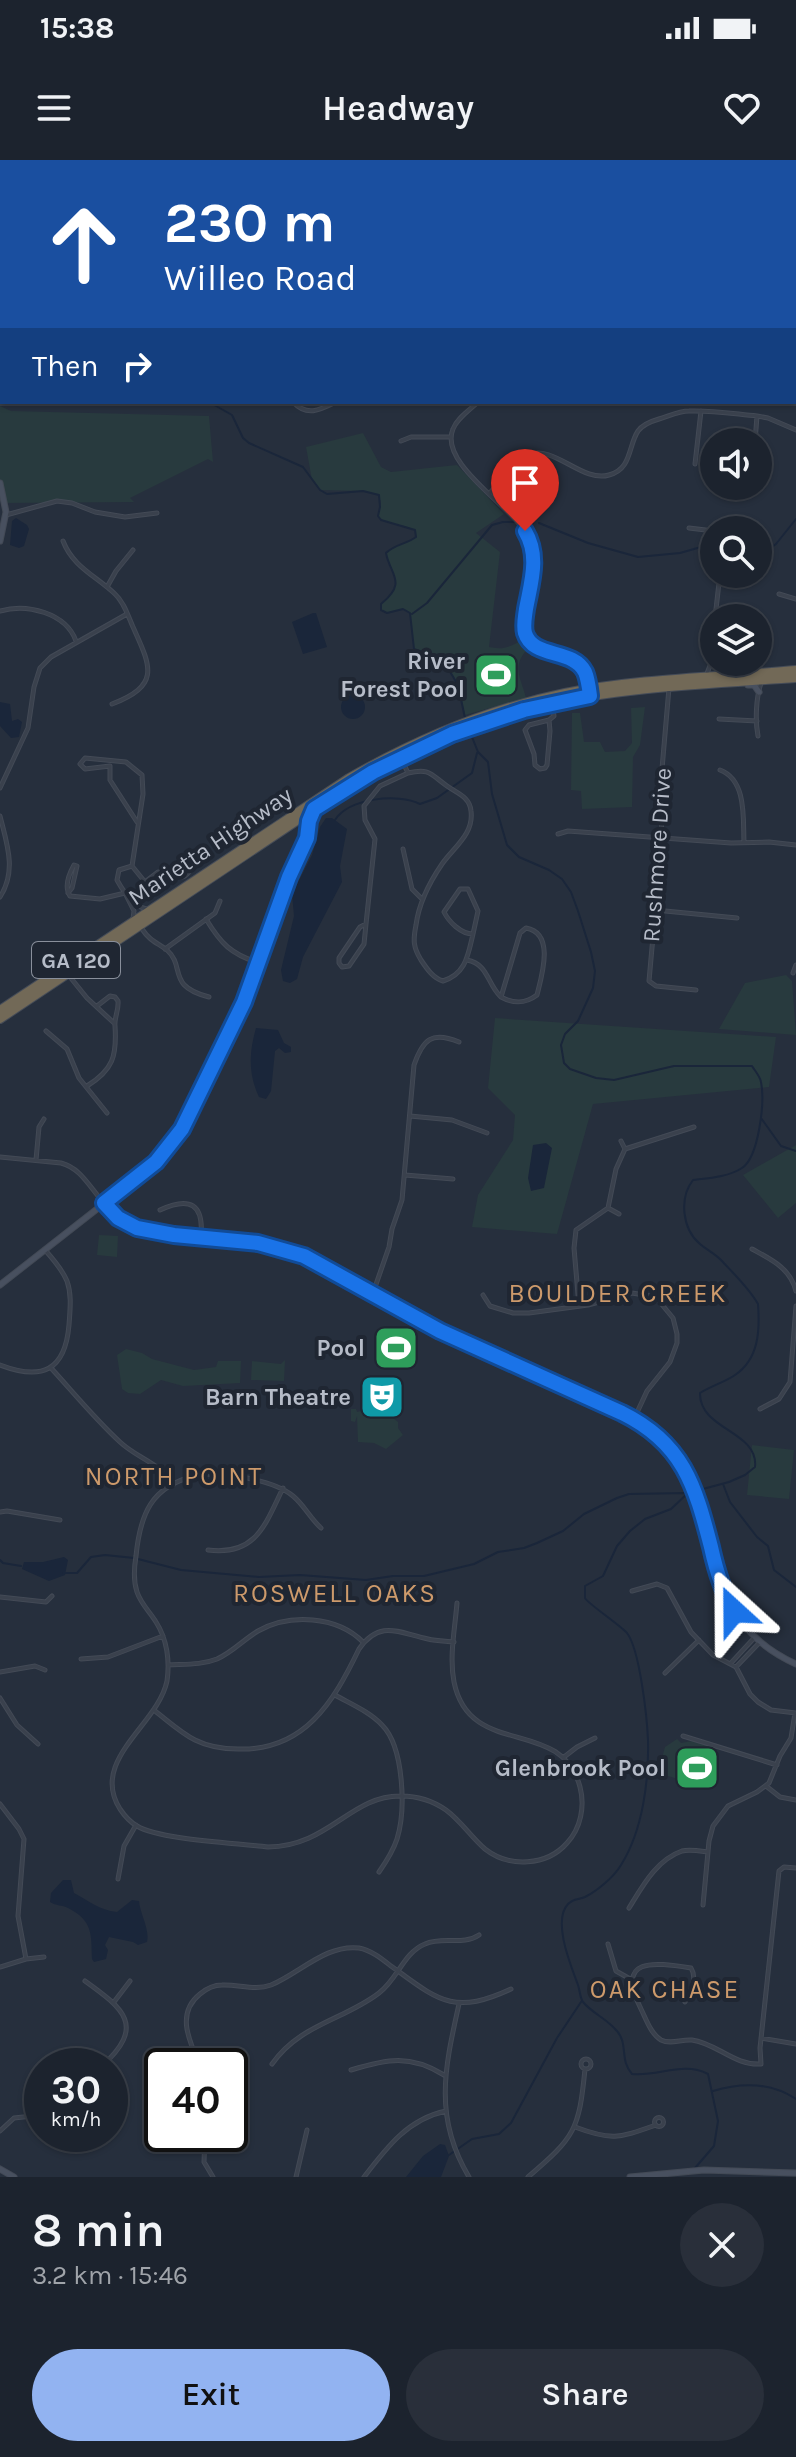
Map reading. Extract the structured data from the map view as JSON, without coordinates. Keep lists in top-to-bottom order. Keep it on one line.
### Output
{"streets":{"highway":["Marietta Highway","GA 120"],"street":["Rushmore Drive"]},"crossings":[["Marietta Highway","GA 120"],["Rushmore Drive","GA 120"]],"districts":["BOULDER CREEK","NORTH POINT","ROSWELL OAKS","OAK CHASE"],"places":{"sports":["River Forest Pool","Pool","Glenbrook Pool"],"theatre":["Barn Theatre"]},"page":{"status":"15:38","header":"Headway","turn":["230 m","Willeo Road"],"then":"Then","speed":"30 km/h","limit":"40","heading":["8 min","3.2 km · 15:46"],"buttons":["Exit","Share"]}}
